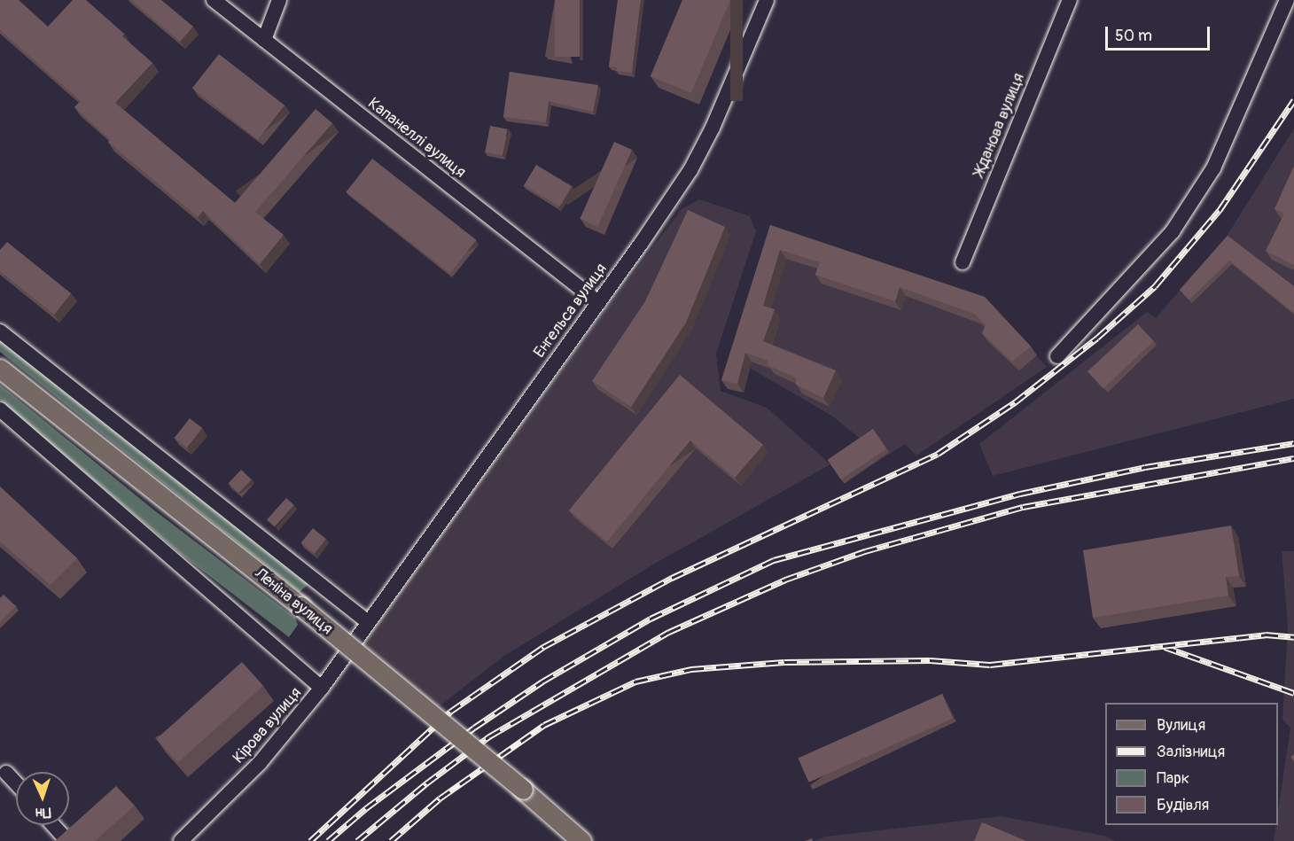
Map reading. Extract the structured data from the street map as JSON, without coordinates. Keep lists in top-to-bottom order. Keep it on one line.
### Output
{"streets":{"main road":["Леніна вулиця"],"street":["Жданова вулиця","Капанеллі вулиця","Енгельса вулиця","Кірова вулиця"]},"crossings":[["Капанеллі вулиця","Енгельса вулиця"],["Енгельса вулиця","Леніна вулиця"],["Енгельса вулиця","Кірова вулиця"],["Леніна вулиця","Кірова вулиця"]],"legend":["Вулиця","Залізниця","Парк","Будівля"],"scale_bar":"50 m","north":"bottom"}
